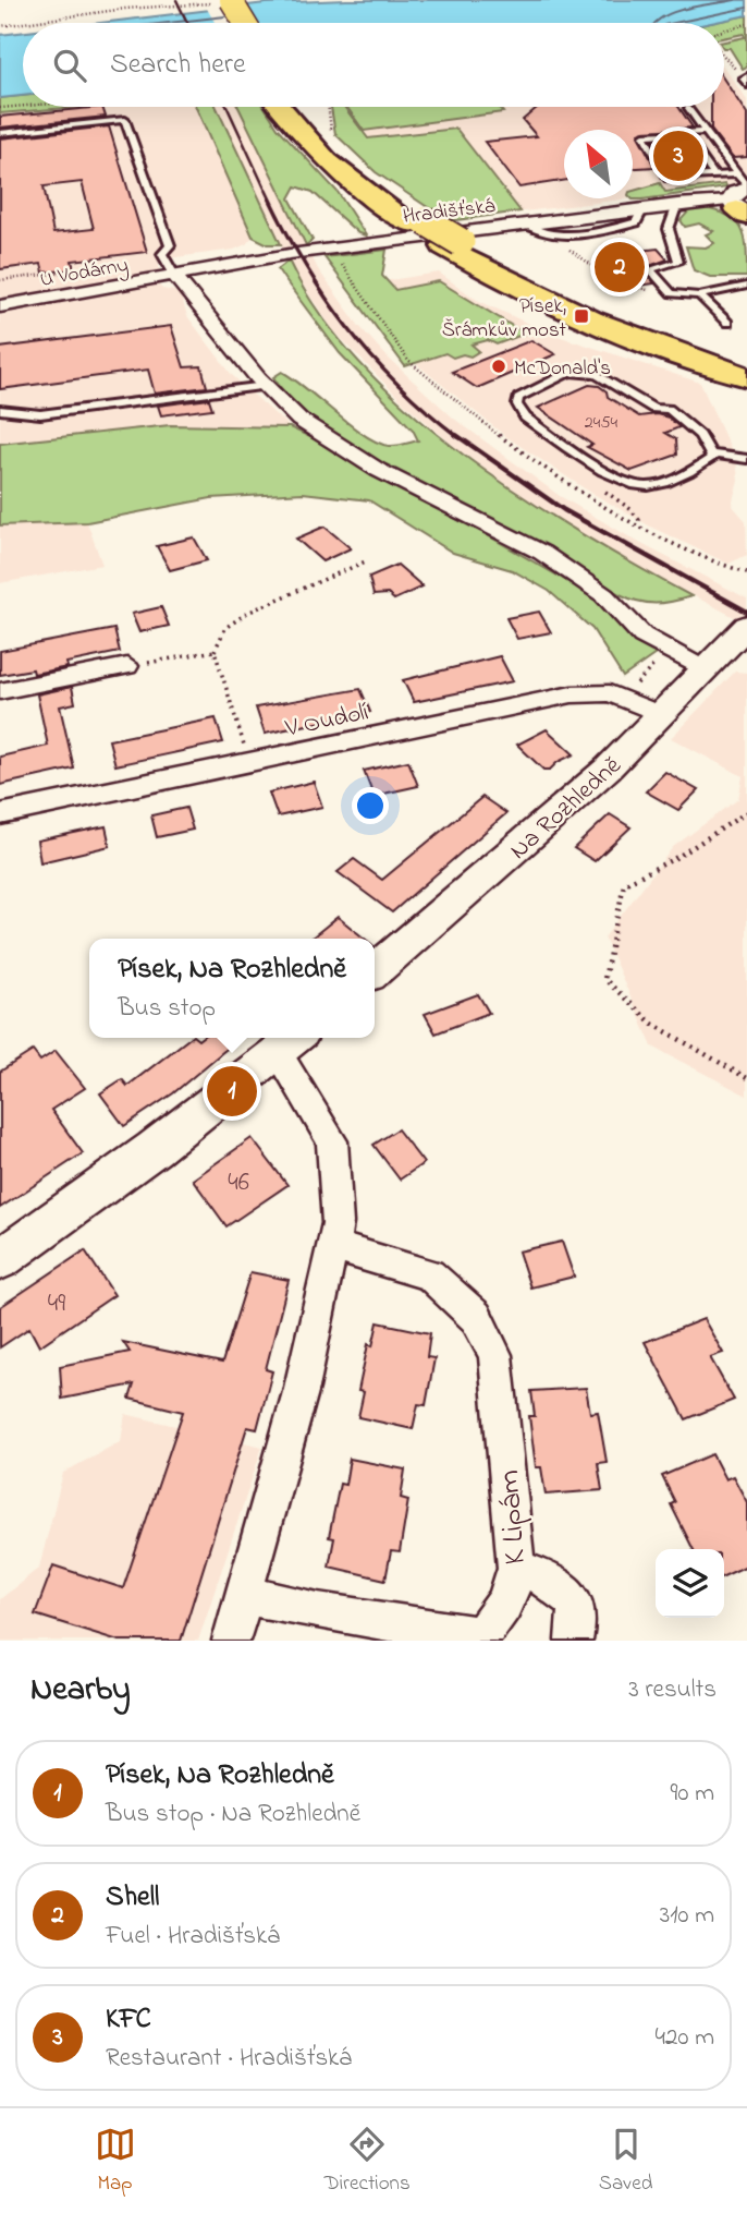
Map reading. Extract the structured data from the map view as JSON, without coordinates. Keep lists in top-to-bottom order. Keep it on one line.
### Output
{"streets":{"street":["Hradišťská","U Vodárny","V Oudolí","Na Rozhledně","K Lipám"]},"crossings":[["Hradišťská","U Vodárny"],["V Oudolí","Na Rozhledně"]],"places":{"transit":["Písek, Šrámkův most"],"other":["McDonald's"]},"house_numbers":["2454","46","49"],"north":"top left","page":{"search":"Search here","pins":["3","2","1"],"popup":["Písek, Na Rozhledně","Bus stop"],"heading":["Nearby","3 results"],"list":[{"mark":"1","name":"Písek, Na Rozhledně","note":"Bus stop · Na Rozhledně","value":"90 m"},{"mark":"2","name":"Shell","note":"Fuel · Hradišťská","value":"310 m"},{"mark":"3","name":"KFC","note":"Restaurant · Hradišťská","value":"420 m"}],"nav":["Map","Directions","Saved"]}}
